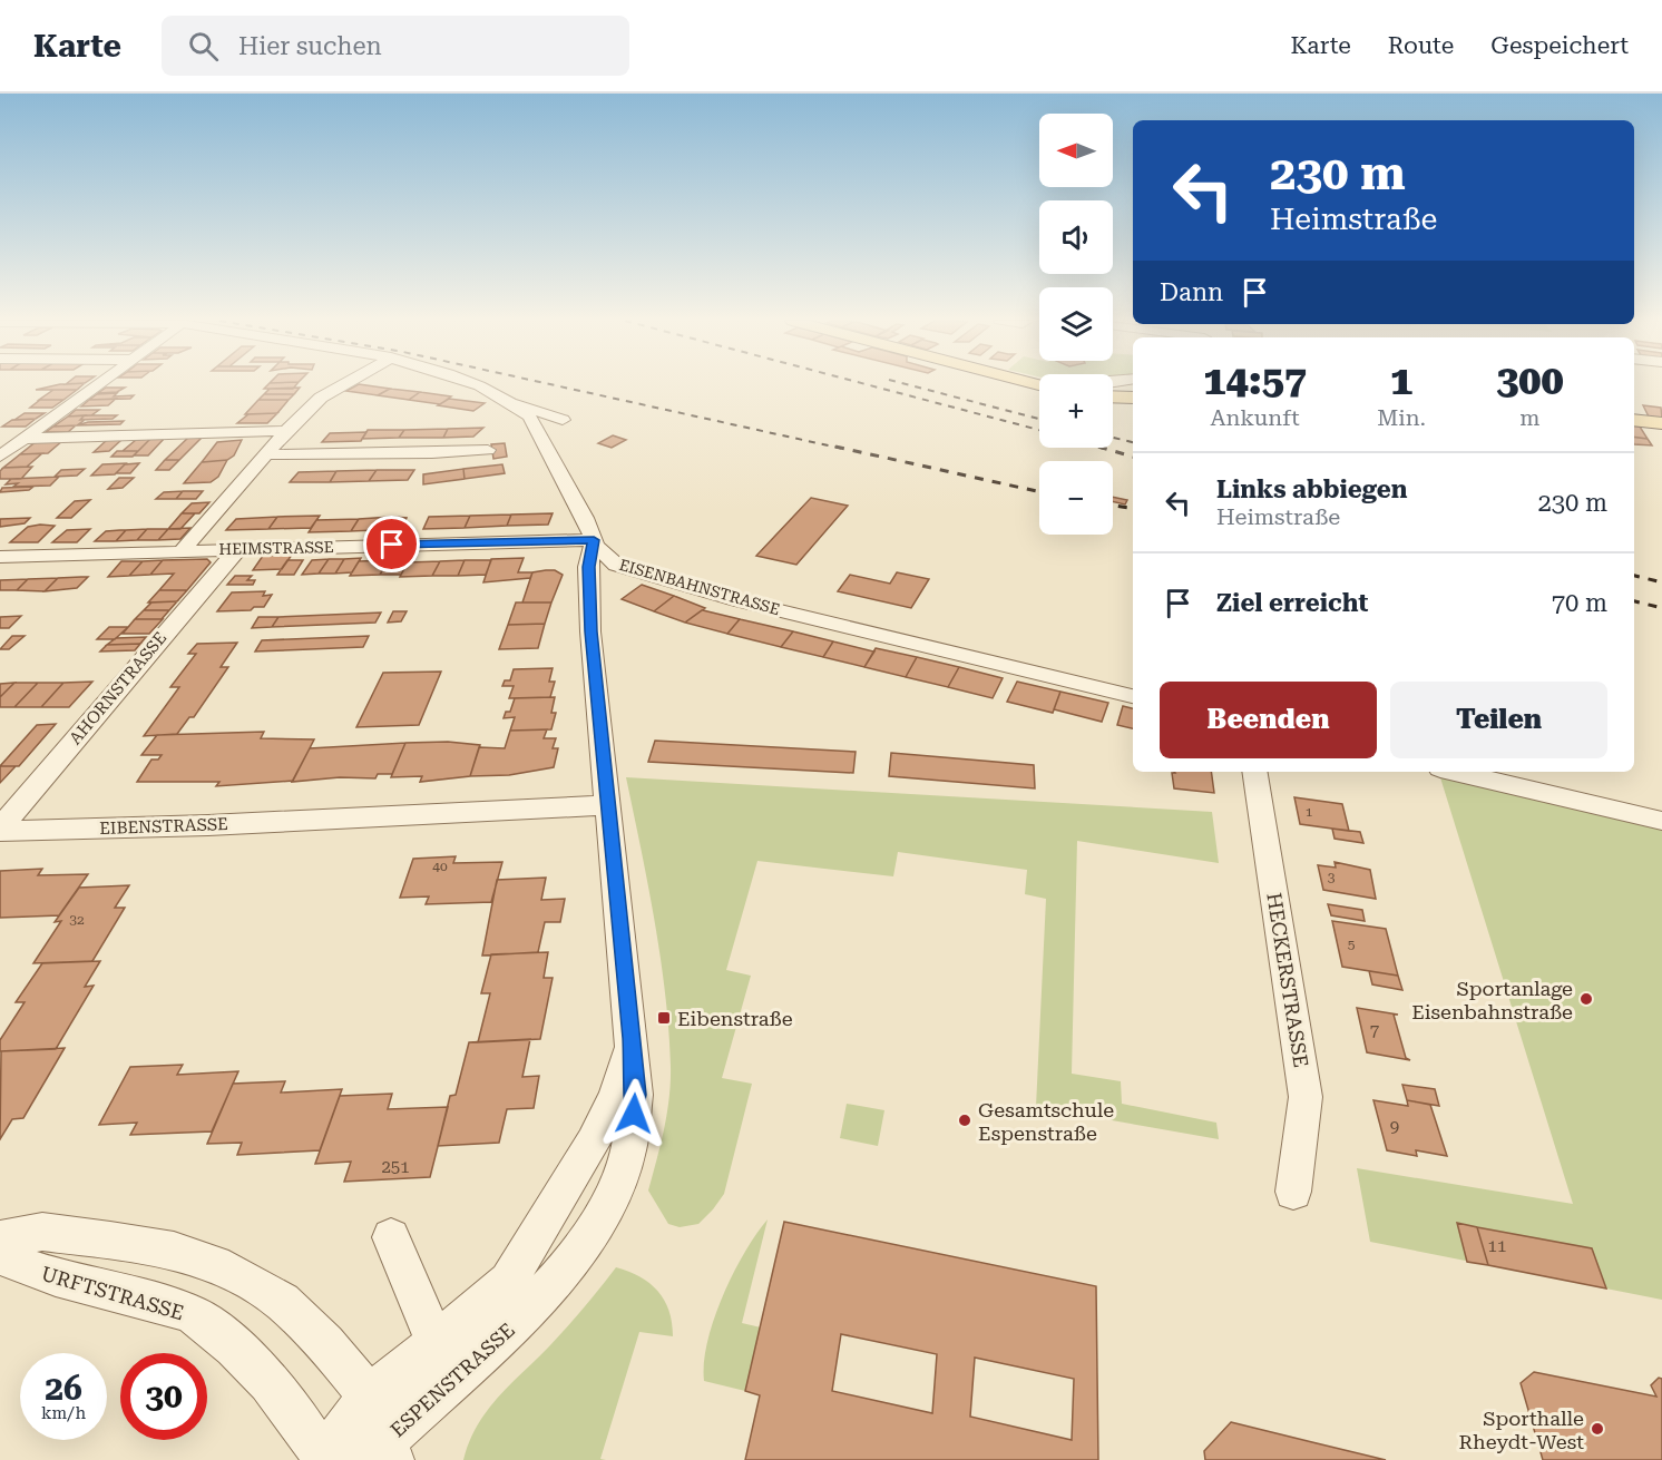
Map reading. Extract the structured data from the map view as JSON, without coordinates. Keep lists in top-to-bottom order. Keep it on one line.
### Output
{"streets":{"street":["HEIMSTRASSE","EISENBAHNSTRASSE","AHORNSTRASSE","EIBENSTRASSE","HECKERSTRASSE","URFTSTRASSE","ESPENSTRASSE"]},"crossings":[["HEIMSTRASSE","EISENBAHNSTRASSE"],["HEIMSTRASSE","AHORNSTRASSE"],["HEIMSTRASSE","ESPENSTRASSE"],["EISENBAHNSTRASSE","ESPENSTRASSE"],["AHORNSTRASSE","EIBENSTRASSE"],["EIBENSTRASSE","ESPENSTRASSE"],["URFTSTRASSE","ESPENSTRASSE"]],"places":{"other":["Sportanlage Eisenbahnstraße","Gesamtschule Espenstraße","Sporthalle Rheydt-West"],"transit":["Eibenstraße"]},"house_numbers":["1","40","3","32","5","7","9","251","11"],"north":"left","page":{"header":"Karte","search":"Hier suchen","nav":["Karte","Route","Gespeichert"],"map_buttons":["+","−"],"turn":["230 m","Heimstraße"],"then":"Dann","eta":["14:57","Ankunft","1","Min.","300","m"],"list":[{"name":"Links abbiegen","note":"Heimstraße","value":"230 m"},{"name":"Ziel erreicht","value":"70 m"}],"buttons":["Beenden","Teilen"],"speed":"26 km/h","limit":"30"}}
